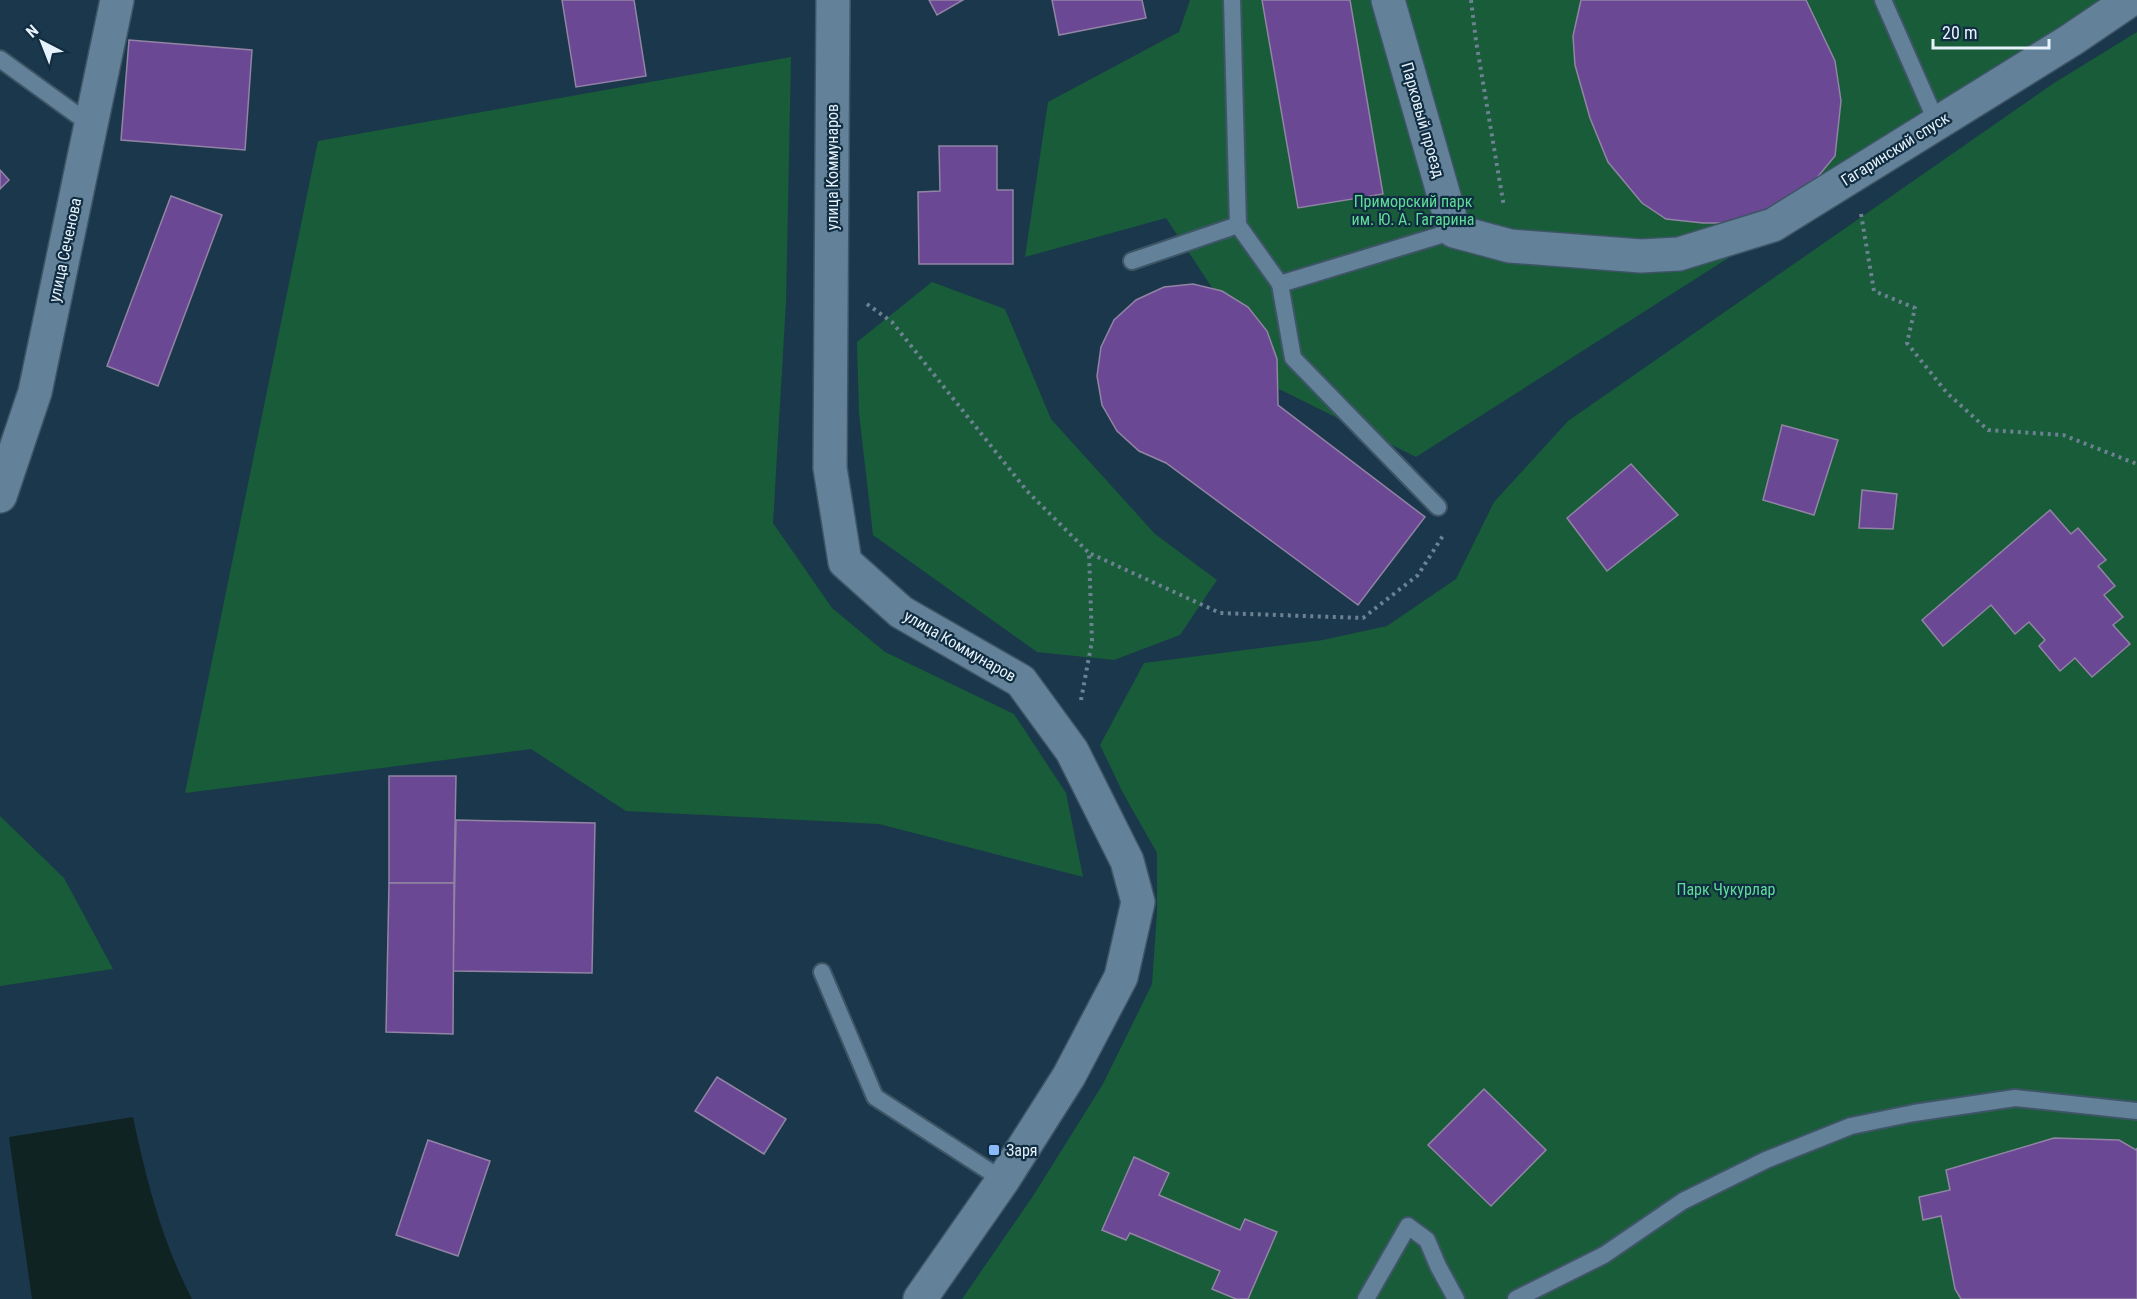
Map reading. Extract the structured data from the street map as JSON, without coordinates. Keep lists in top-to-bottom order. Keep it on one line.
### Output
{"streets":{"street":["Парковый проезд","Гагаринский спуск","улица Коммунаров","улица Сеченова"]},"parks":["Приморский парк им. Ю. А. Гагарина","Парк Чукурлар"],"places":{"transit":["Заря"]},"scale_bar":"20 m","north":"top left"}
